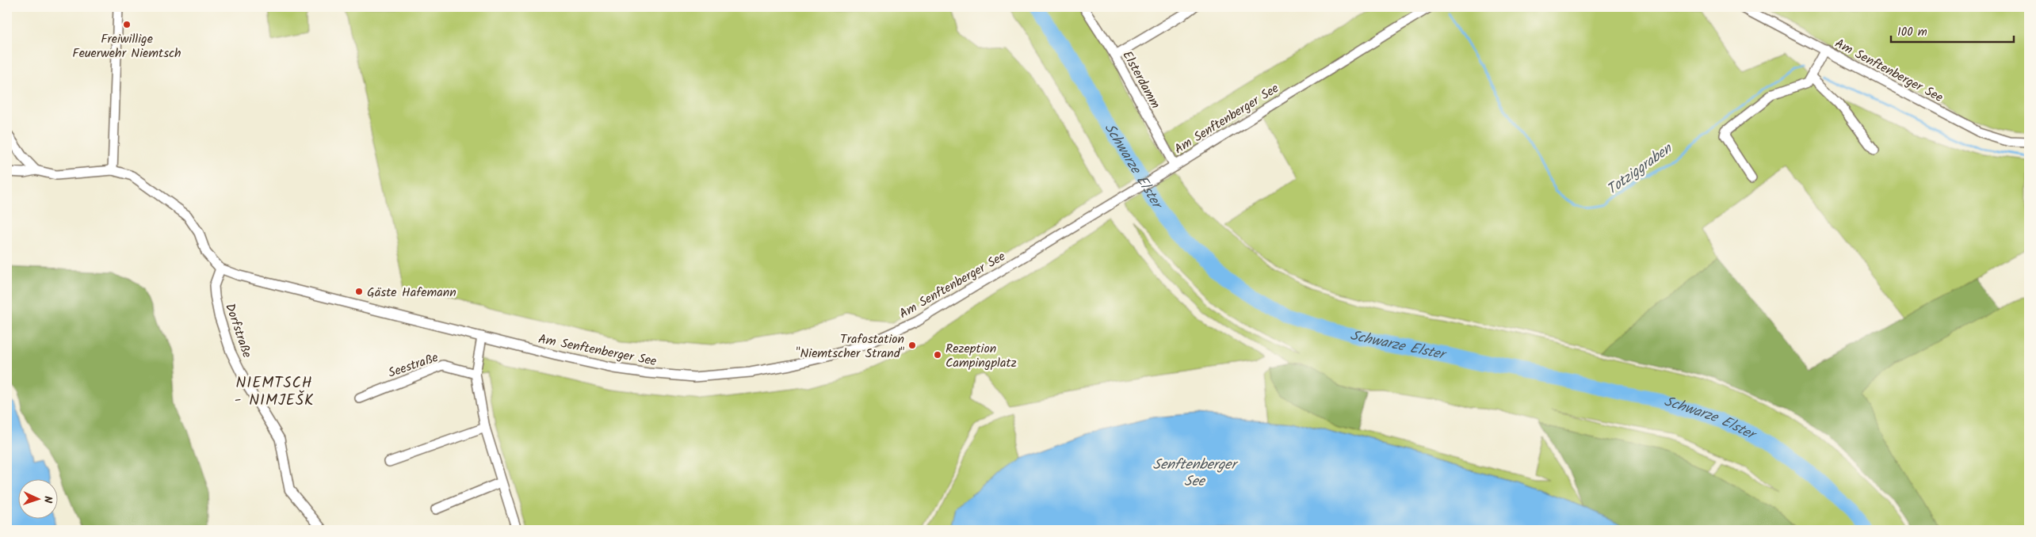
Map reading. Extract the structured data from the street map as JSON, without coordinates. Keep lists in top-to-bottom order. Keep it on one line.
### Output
{"streets":{"street":["Am Senftenberger See","Elsterdamm","Dorfstraße","Seestraße"]},"crossings":[["Am Senftenberger See","Elsterdamm"],["Am Senftenberger See","Dorfstraße"]],"districts":["NIEMTSCH - NIMJEŠK"],"water":["Schwarze Elster","Totziggraben","Senftenberger See"],"places":["Freiwillige Feuerwehr Niemtsch","Gäste Hafemann","Trafostation \"Niemtscher Strand\"","Rezeption Campingplatz"],"scale_bar":"100 m","north":"right"}
